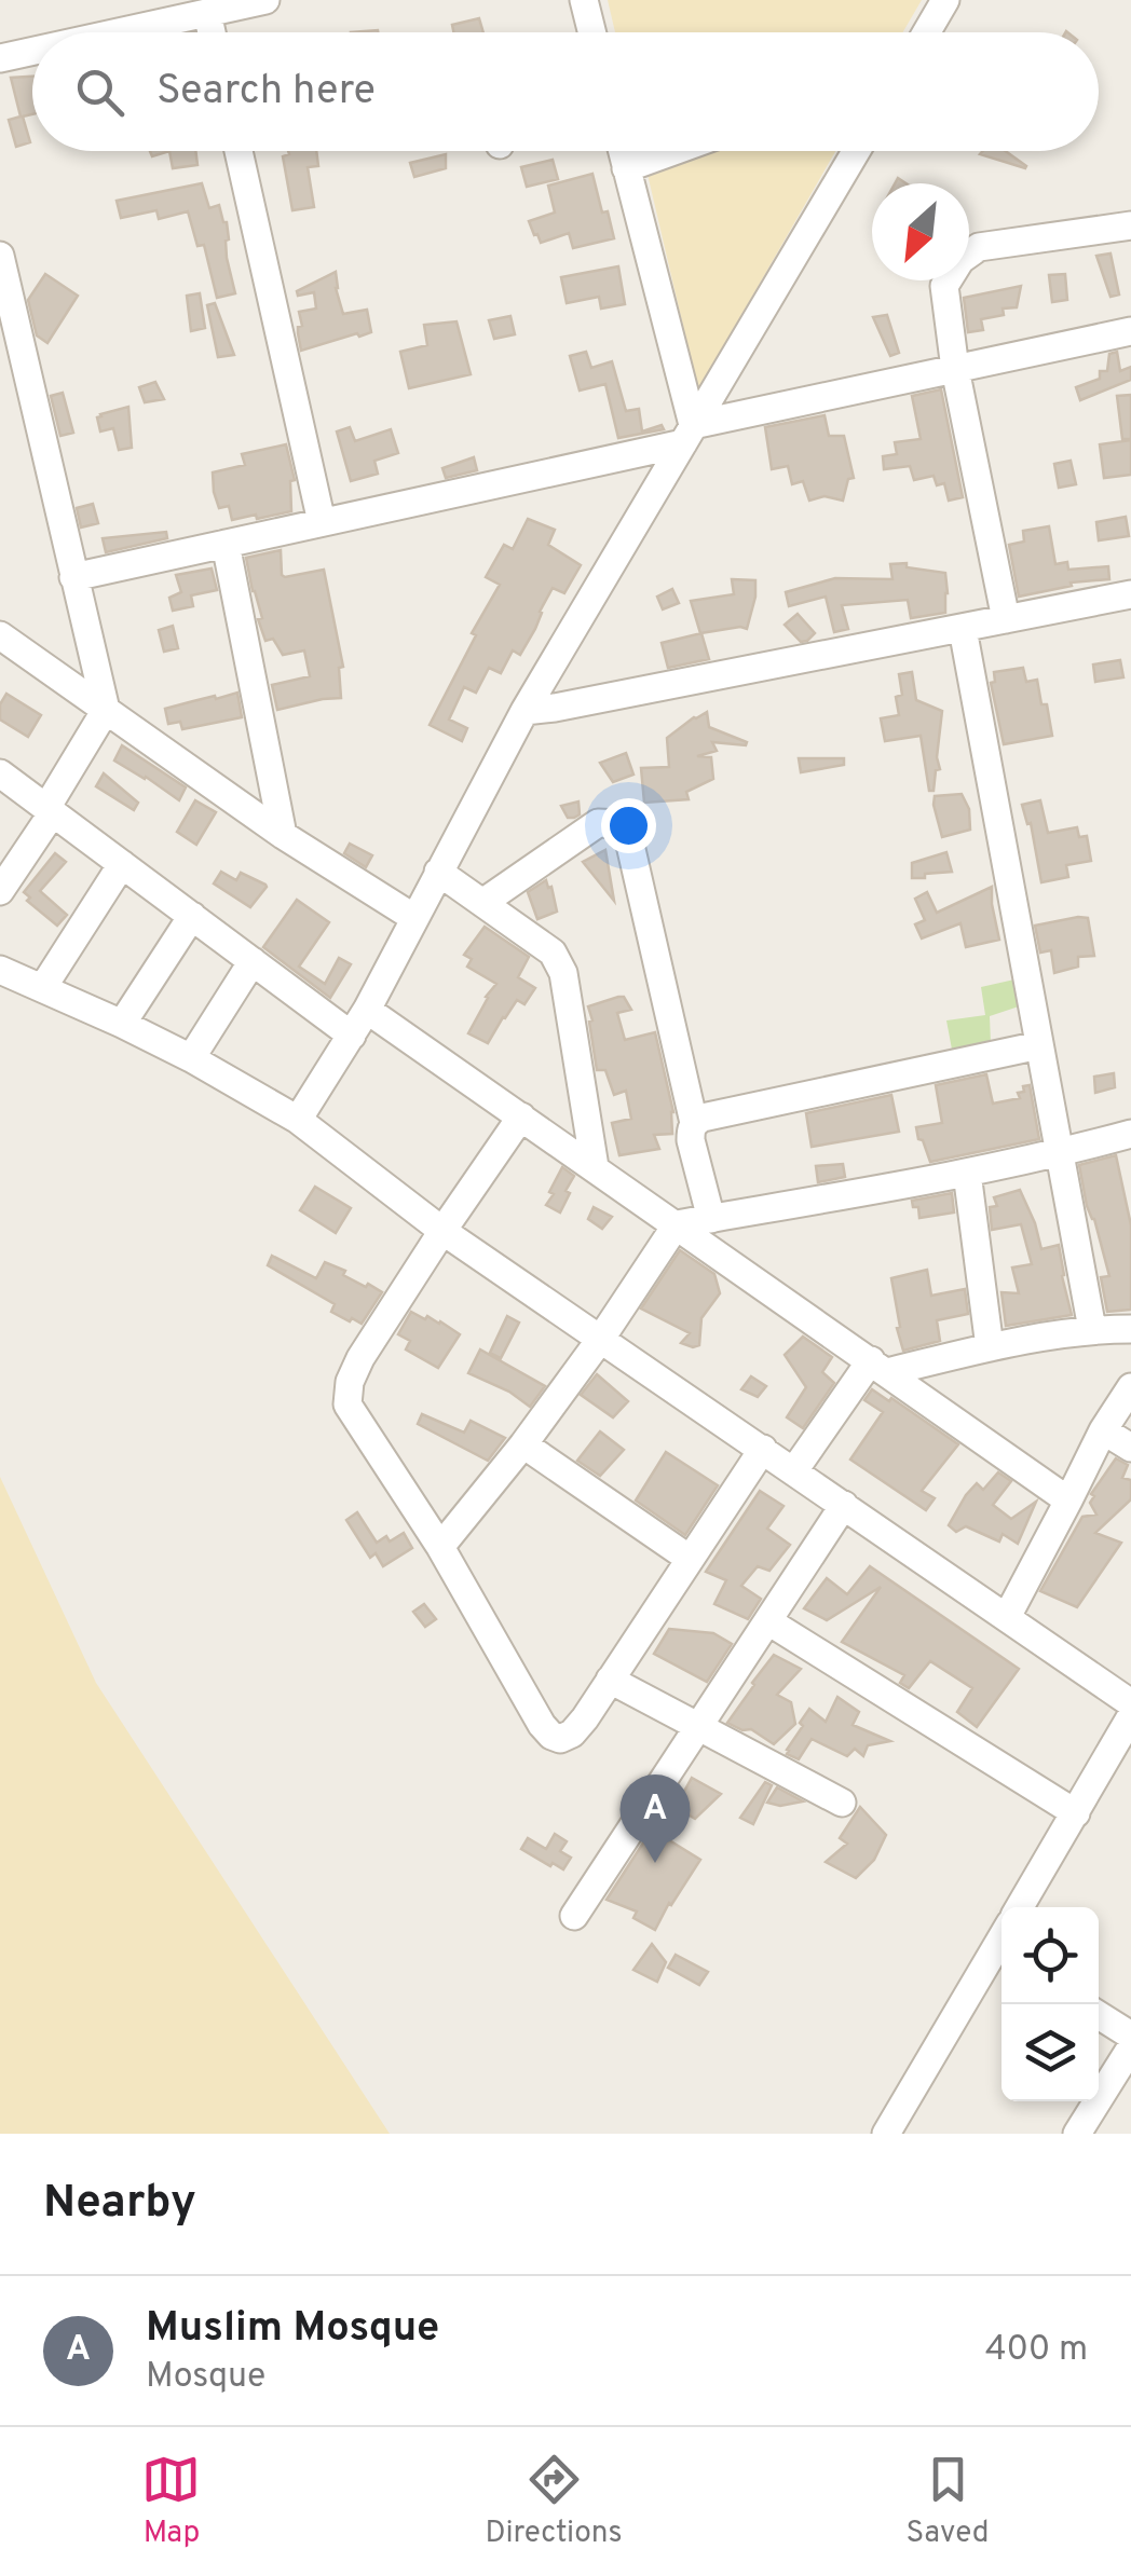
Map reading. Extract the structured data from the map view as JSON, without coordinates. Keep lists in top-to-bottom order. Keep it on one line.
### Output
{"north":"bottom left","page":{"search":"Search here","pins":"A","heading":"Nearby","list":[{"mark":"A","name":"Muslim Mosque","note":"Mosque","value":"400 m"}],"nav":["Map","Directions","Saved"]}}
